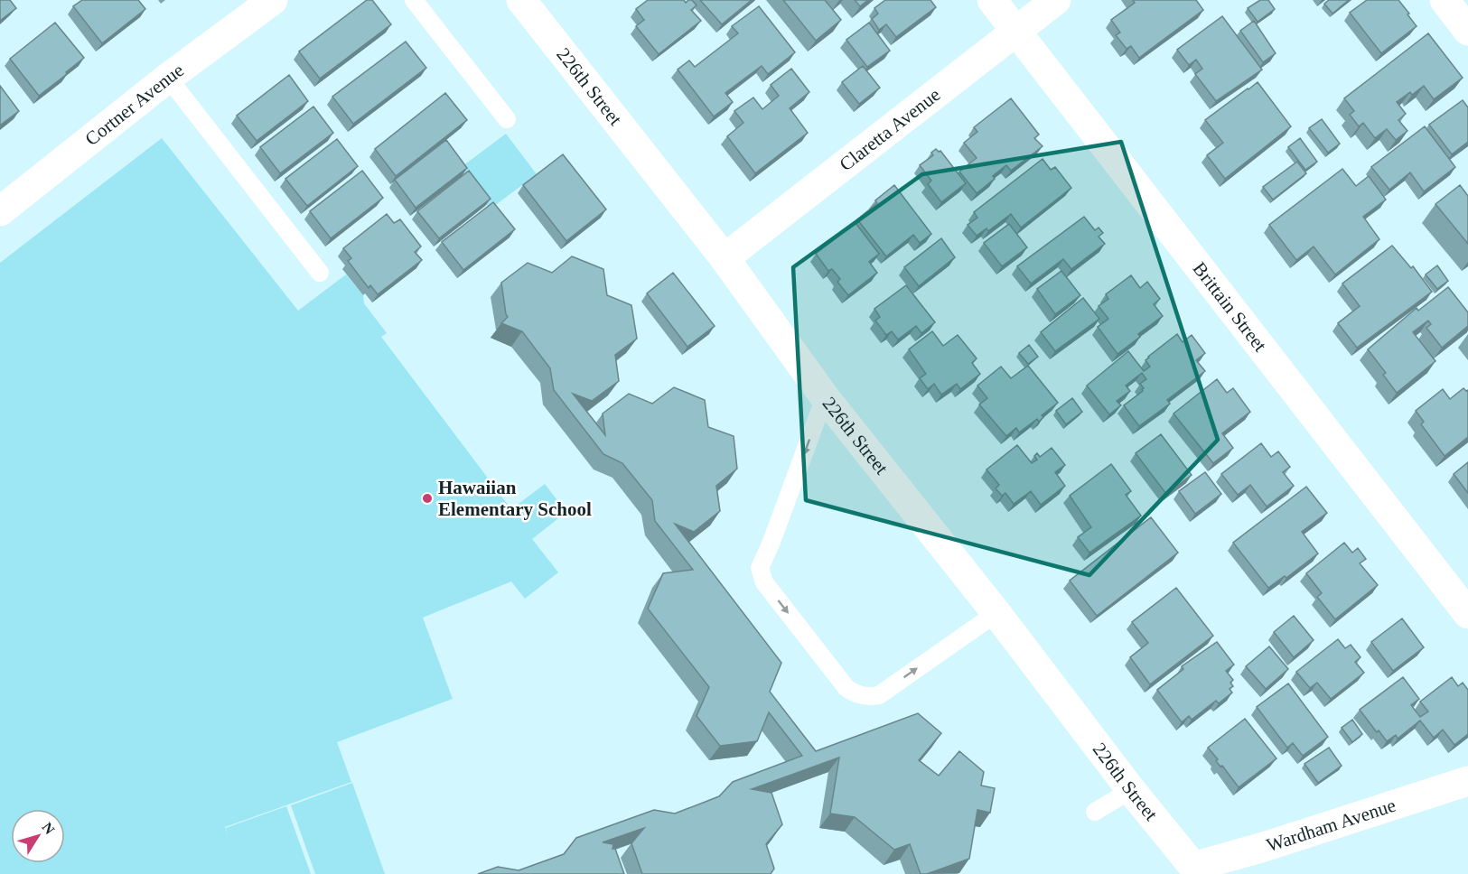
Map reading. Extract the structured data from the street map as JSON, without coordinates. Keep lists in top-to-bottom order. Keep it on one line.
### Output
{"streets":{"street":["226th Street","Cortner Avenue","Claretta Avenue","Brittain Street","Wardham Avenue"]},"crossings":[["226th Street","Claretta Avenue"],["226th Street","Wardham Avenue"],["Claretta Avenue","Brittain Street"]],"places":["Hawaiian Elementary School"],"north":"top right"}
